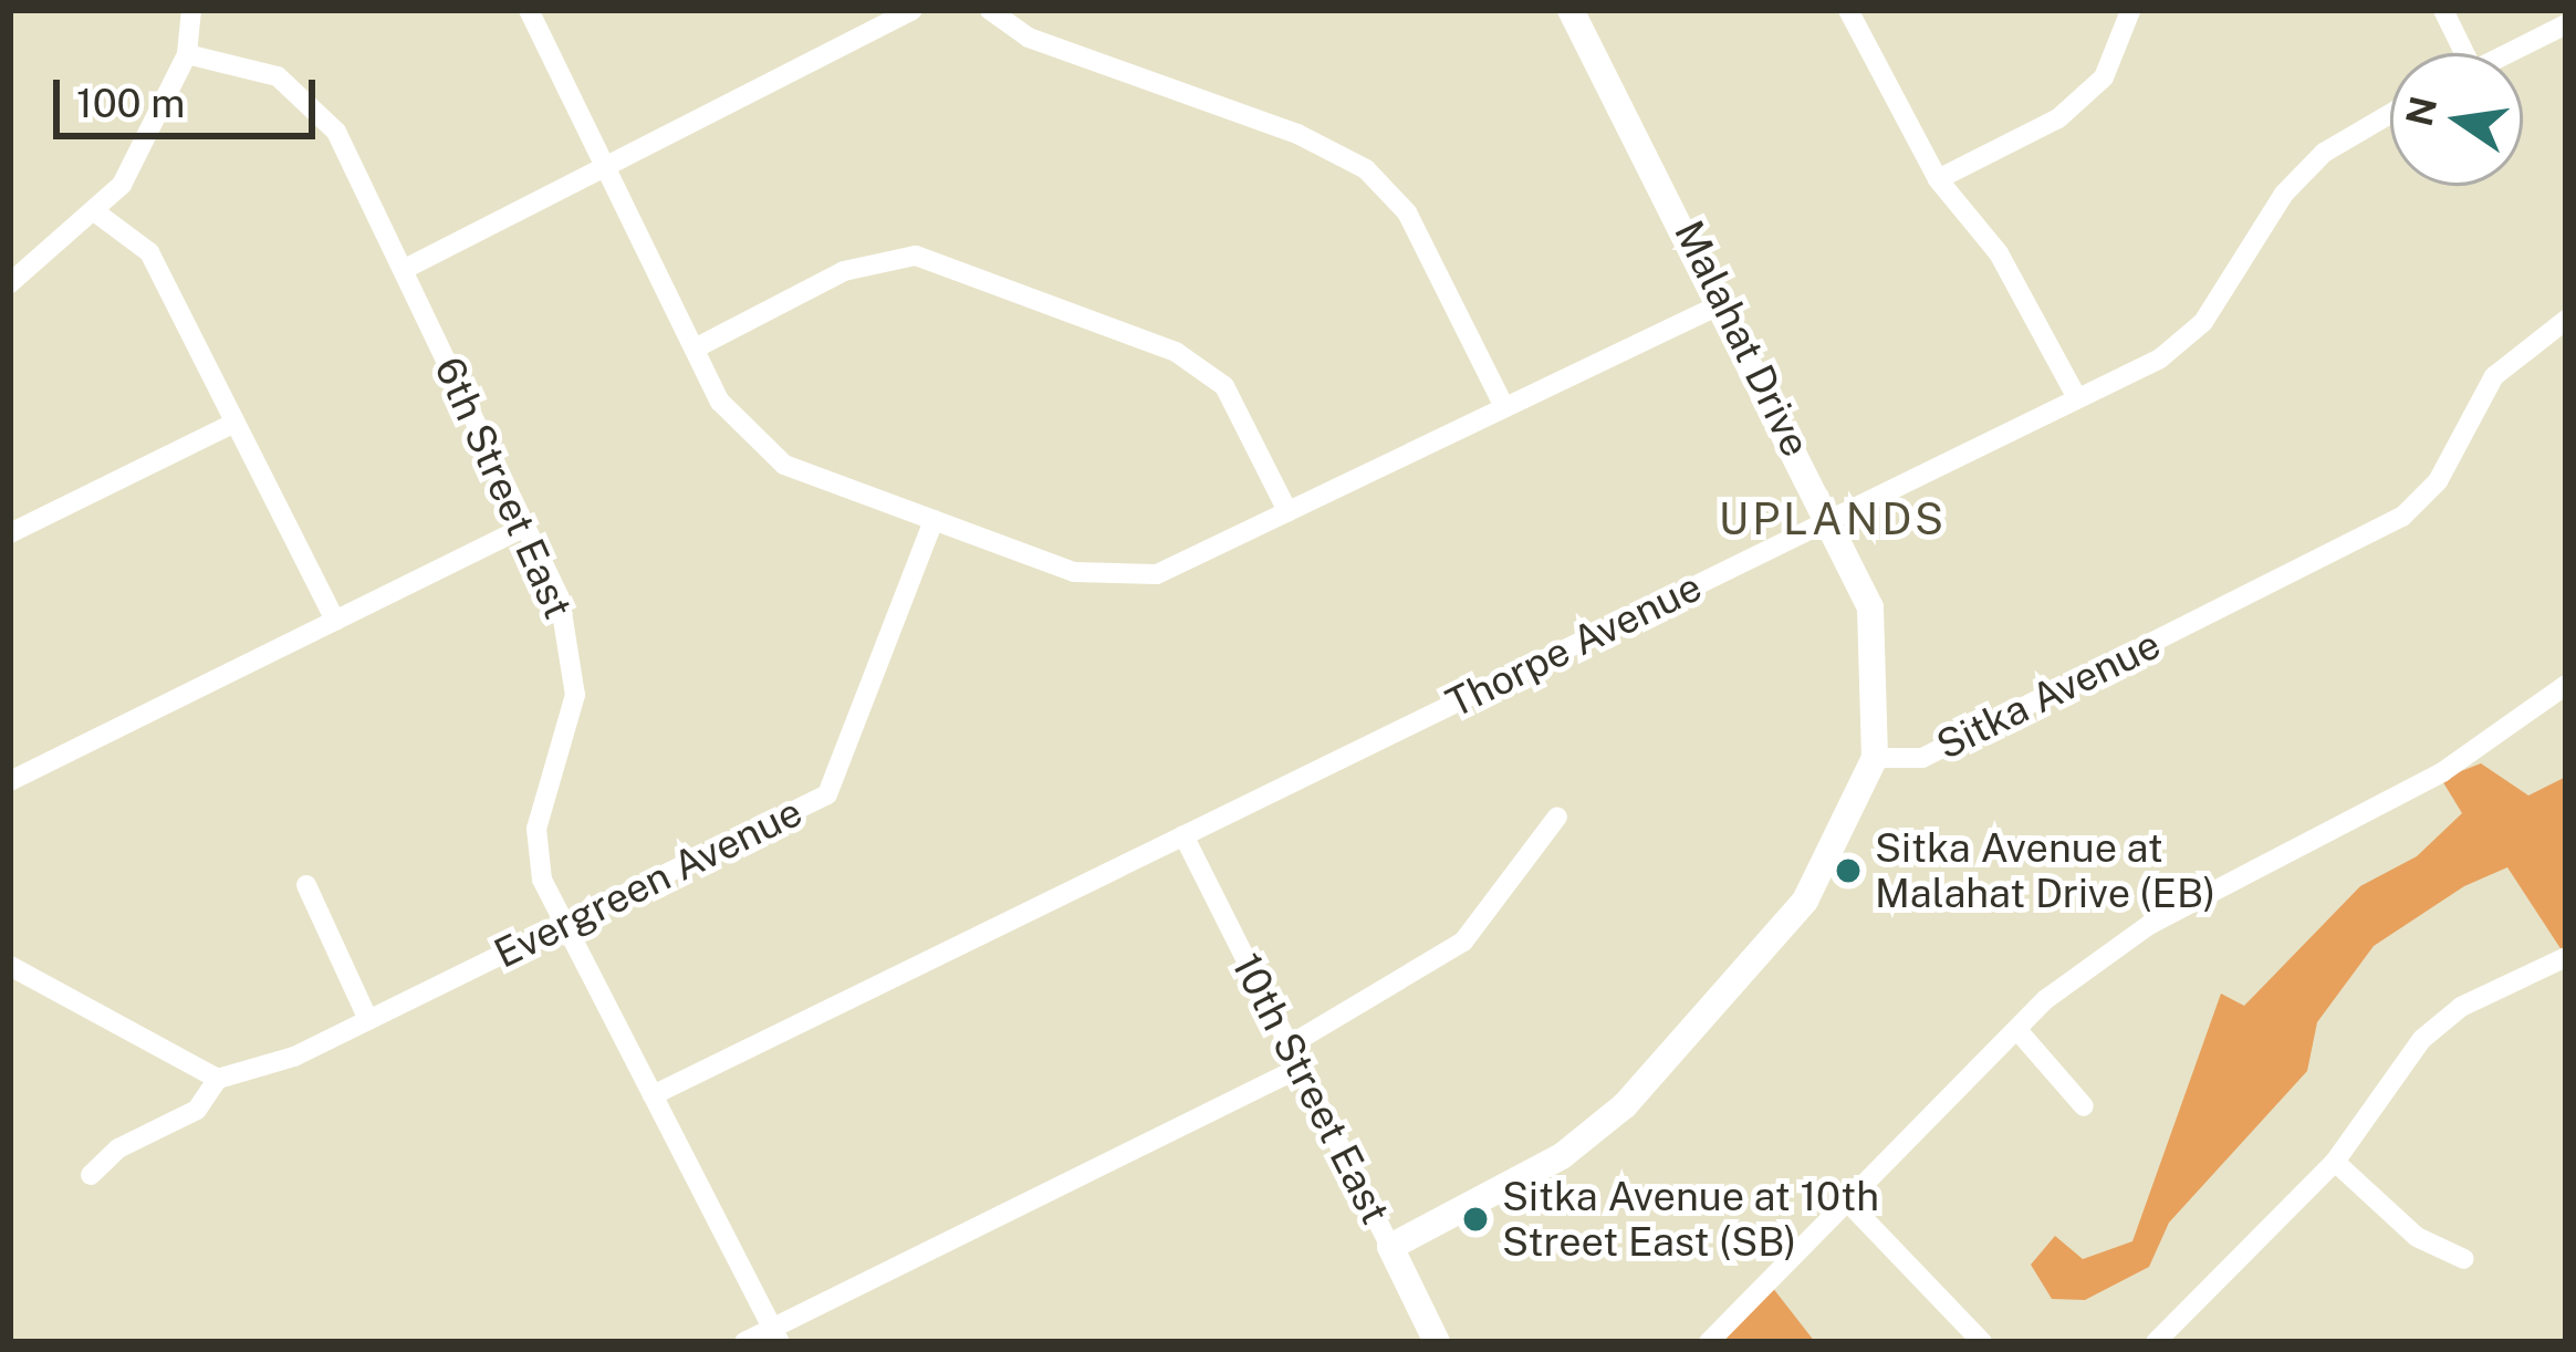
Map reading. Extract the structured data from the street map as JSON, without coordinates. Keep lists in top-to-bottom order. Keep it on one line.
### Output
{"streets":{"street":["Malahat Drive","6th Street East","Thorpe Avenue","Sitka Avenue","Evergreen Avenue","10th Street East"]},"crossings":[["Malahat Drive","Thorpe Avenue"],["Malahat Drive","Sitka Avenue"],["6th Street East","Thorpe Avenue"],["6th Street East","Evergreen Avenue"],["Thorpe Avenue","10th Street East"]],"districts":["UPLANDS"],"places":["Sitka Avenue at Malahat Drive (EB)","Sitka Avenue at 10th Street East (SB)"],"scale_bar":"100 m","north":"left"}
